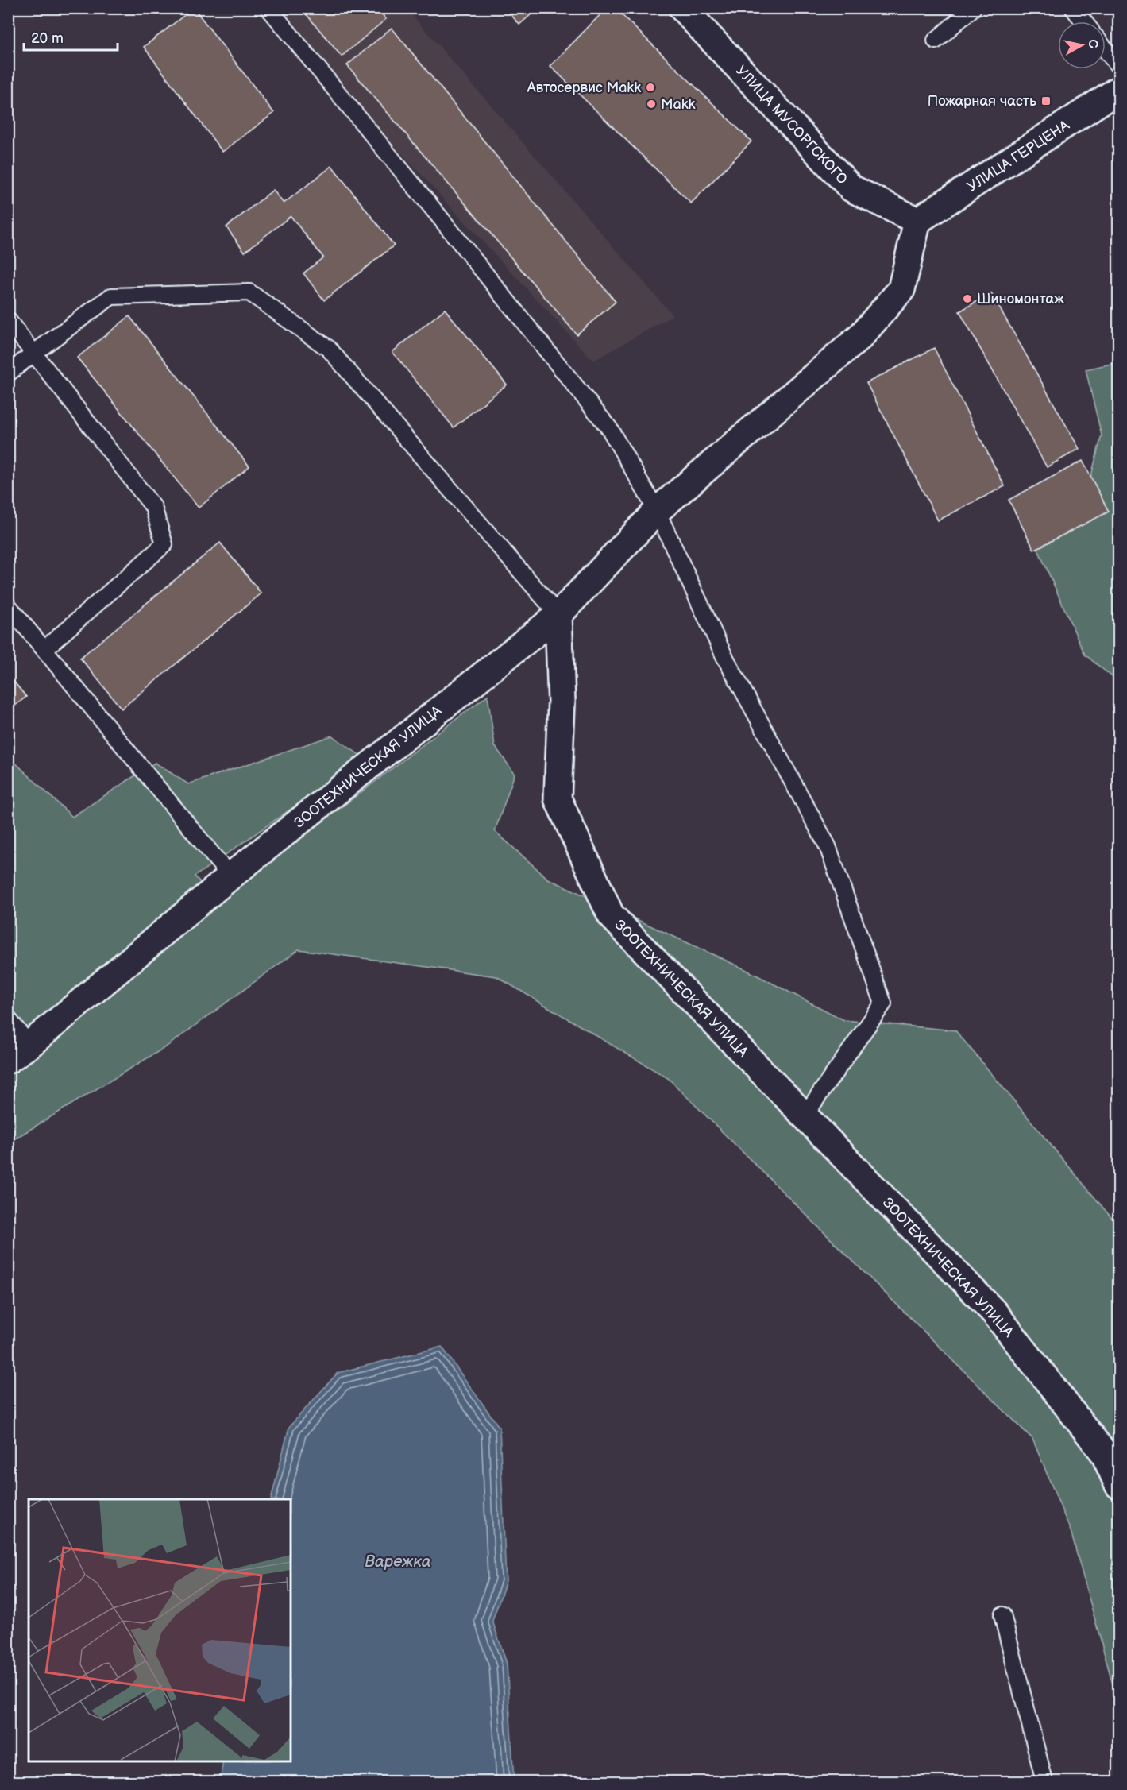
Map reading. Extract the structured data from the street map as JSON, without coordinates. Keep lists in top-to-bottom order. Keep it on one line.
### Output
{"streets":{"street":["УЛИЦА МУСОРГСКОГО","УЛИЦА ГЕРЦЕНА","ЗООТЕХНИЧЕСКАЯ УЛИЦА"]},"crossings":[["УЛИЦА МУСОРГСКОГО","УЛИЦА ГЕРЦЕНА"]],"water":["Варежка"],"places":{"other":["Автосервис Makk","Makk","Шиномонтаж"],"transit":["Пожарная часть"]},"scale_bar":"20 m","north":"right"}
